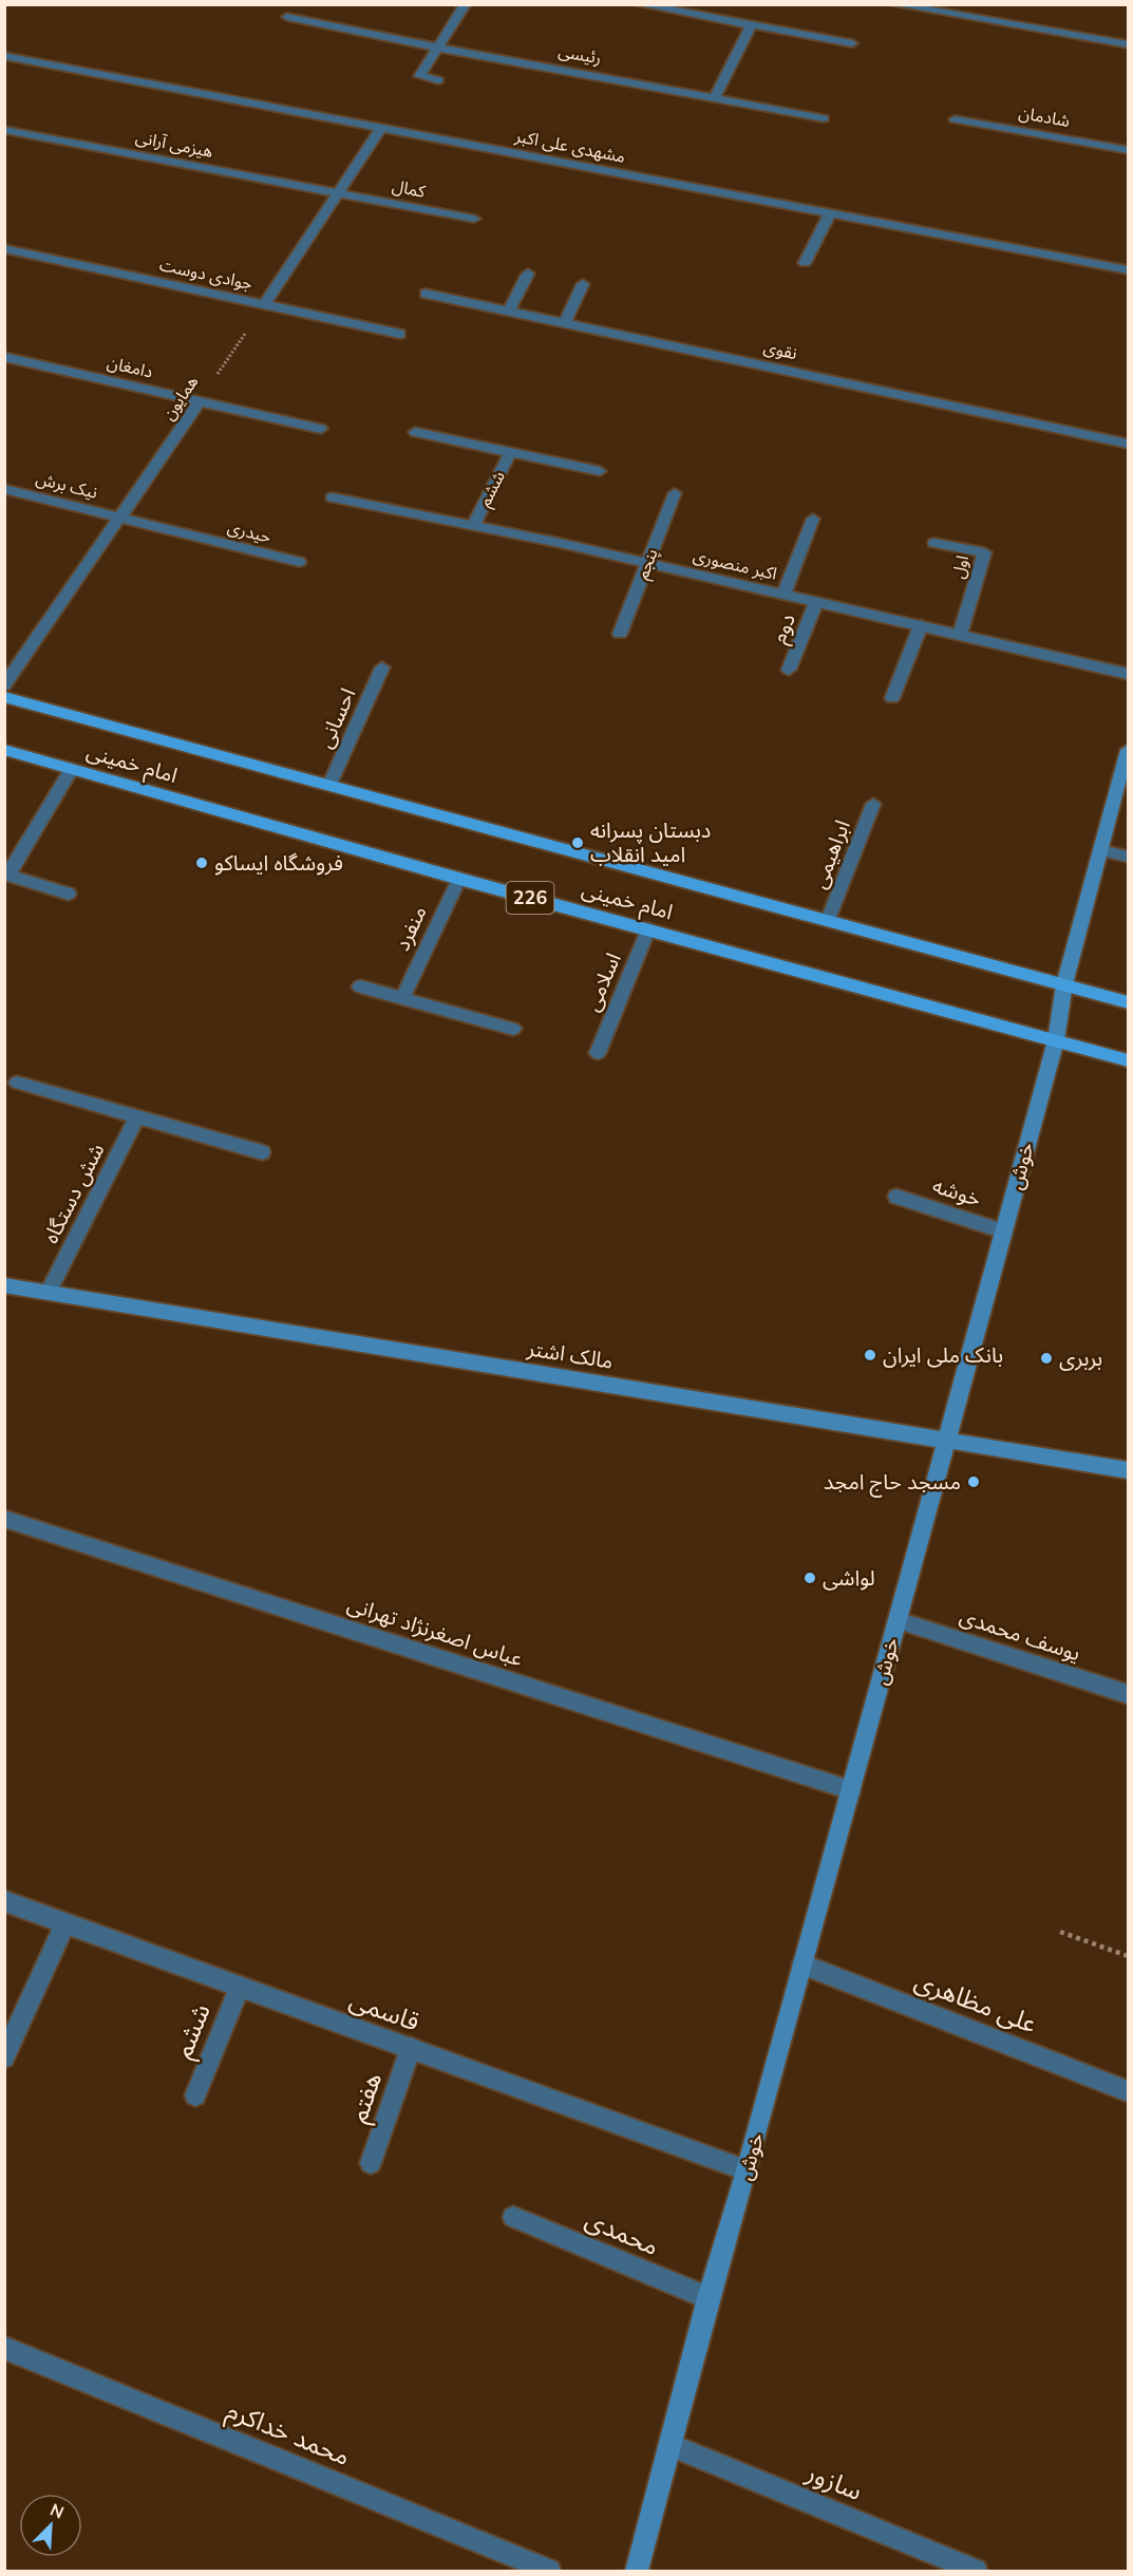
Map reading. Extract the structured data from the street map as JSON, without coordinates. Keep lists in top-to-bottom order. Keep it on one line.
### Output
{"streets":{"main road":["امام خمینی","226","خوش","مالک اشتر"],"street":["رئیسی","شادمان","هیزمی آرانی","مشهدی علی اکبر","کمال","جوادی دوست","نقوی","دامغان","همایون","نیک برش","ششم","حیدری","پنجم","اکبر منصوری","اول","دوم","احسانی","ابراهیمی","منفرد","اسلامی","خوشه","شش دستگاه","عباس اصغرنژاد تهرانی","یوسف محمدی","علی مظاهری","قاسمی","هفتم","محمدی","محمد خداکرم","سازور"]},"crossings":[["هیزمی آرانی","کمال"],["جوادی دوست","همایون"],["دامغان","همایون"],["همایون","نیک برش"],["همایون","حیدری"],["نیک برش","حیدری"],["ششم","اکبر منصوری"],["ششم","قاسمی"],["پنجم","اکبر منصوری"],["اکبر منصوری","اول"],["اکبر منصوری","دوم"],["احسانی","امام خمینی"],["امام خمینی","ابراهیمی"],["امام خمینی","منفرد"],["امام خمینی","اسلامی"],["امام خمینی","خوش"],["خوش","خوشه"],["خوش","مالک اشتر"],["خوش","عباس اصغرنژاد تهرانی"],["خوش","یوسف محمدی"],["خوش","علی مظاهری"],["خوش","قاسمی"],["خوش","محمدی"],["خوش","سازور"],["شش دستگاه","مالک اشتر"],["قاسمی","هفتم"]],"places":["دبستان پسرانه امید انقلاب","فروشگاه ایساکو","بانک ملی ایران","بربری","مسجد حاج امجد","لواشی"],"north":"top right"}
